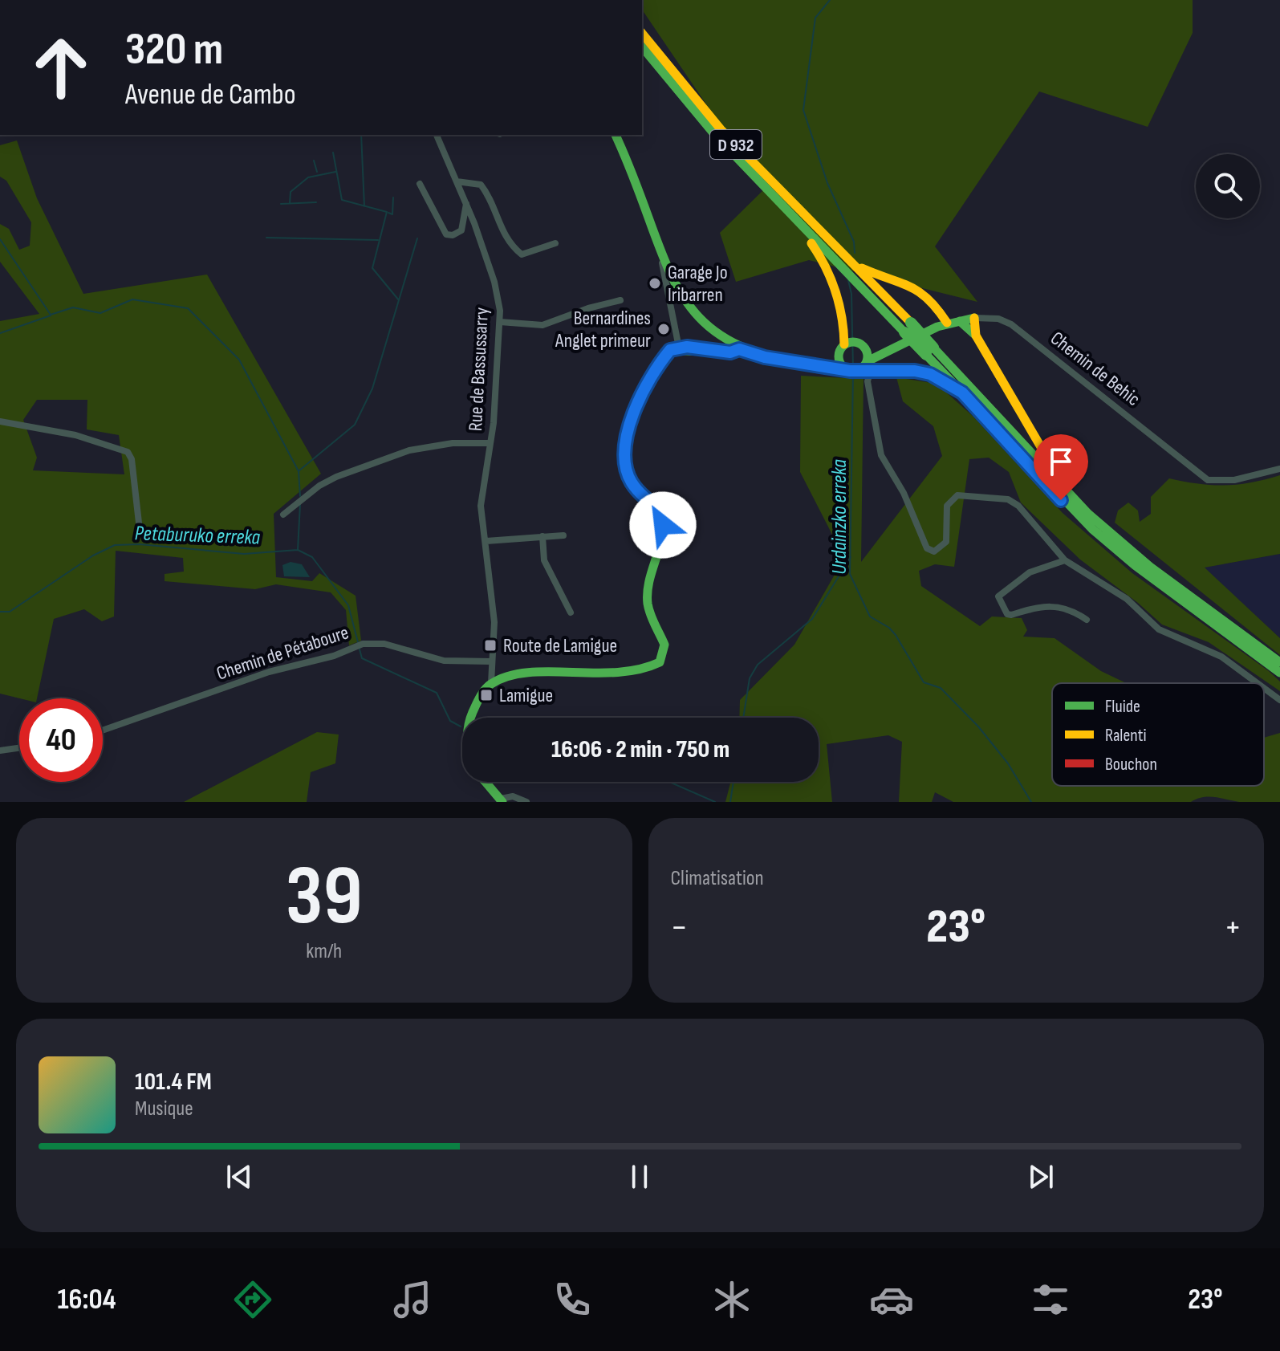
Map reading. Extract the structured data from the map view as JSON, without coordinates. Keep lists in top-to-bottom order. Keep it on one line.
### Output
{"streets":{"main road":["D 932","Chemin de Behic"],"street":["Rue de Bassussarry","Chemin de Pétaboure"]},"water":["Urdainzko erreka","Petaburuko erreka"],"places":{"other":["Garage Jo Iribarren","Bernardines Anglet primeur"],"transit":["Route de Lamigue","Lamigue"]},"legend":["Fluide","Ralenti","Bouchon"],"page":{"turn":["320 m","Avenue de Cambo"],"limit":"40","trip":"16:06 · 2 min · 750 m","tile":[["39","km/h"],"Climatisation"],"heat":["−","23°","+"],"song":["101.4 FM","Musique"],"tabs":["16:04","23°"]}}
